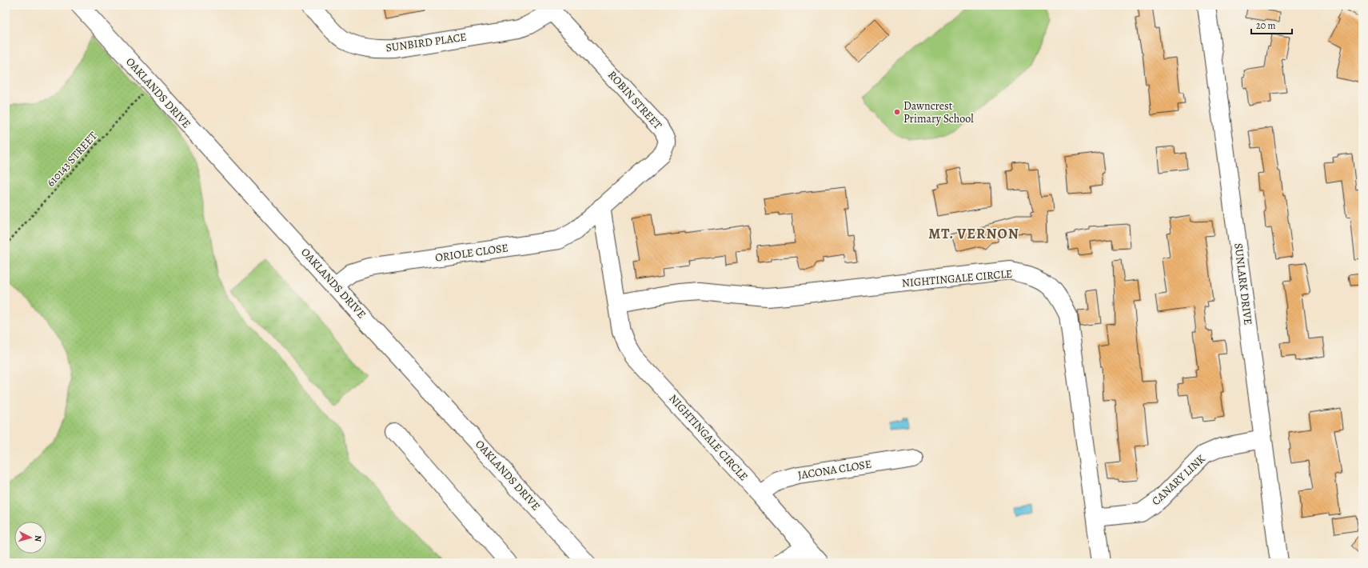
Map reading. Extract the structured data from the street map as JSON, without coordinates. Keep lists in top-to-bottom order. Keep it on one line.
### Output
{"streets":{"street":["SUNBIRD PLACE","OAKLANDS DRIVE","ROBIN STREET","ORIOLE CLOSE","NIGHTINGALE CIRCLE","SUNLARK DRIVE","JACONA CLOSE","CANARY LINK"],"path":["610143 STREET"]},"crossings":[["SUNBIRD PLACE","ROBIN STREET"],["OAKLANDS DRIVE","610143 STREET"],["OAKLANDS DRIVE","ORIOLE CLOSE"],["ROBIN STREET","ORIOLE CLOSE"],["ROBIN STREET","NIGHTINGALE CIRCLE"],["ORIOLE CLOSE","NIGHTINGALE CIRCLE"],["NIGHTINGALE CIRCLE","JACONA CLOSE"],["NIGHTINGALE CIRCLE","CANARY LINK"],["SUNLARK DRIVE","CANARY LINK"]],"districts":["MT. VERNON"],"places":["Dawncrest Primary School"],"scale_bar":"20 m","north":"right"}
